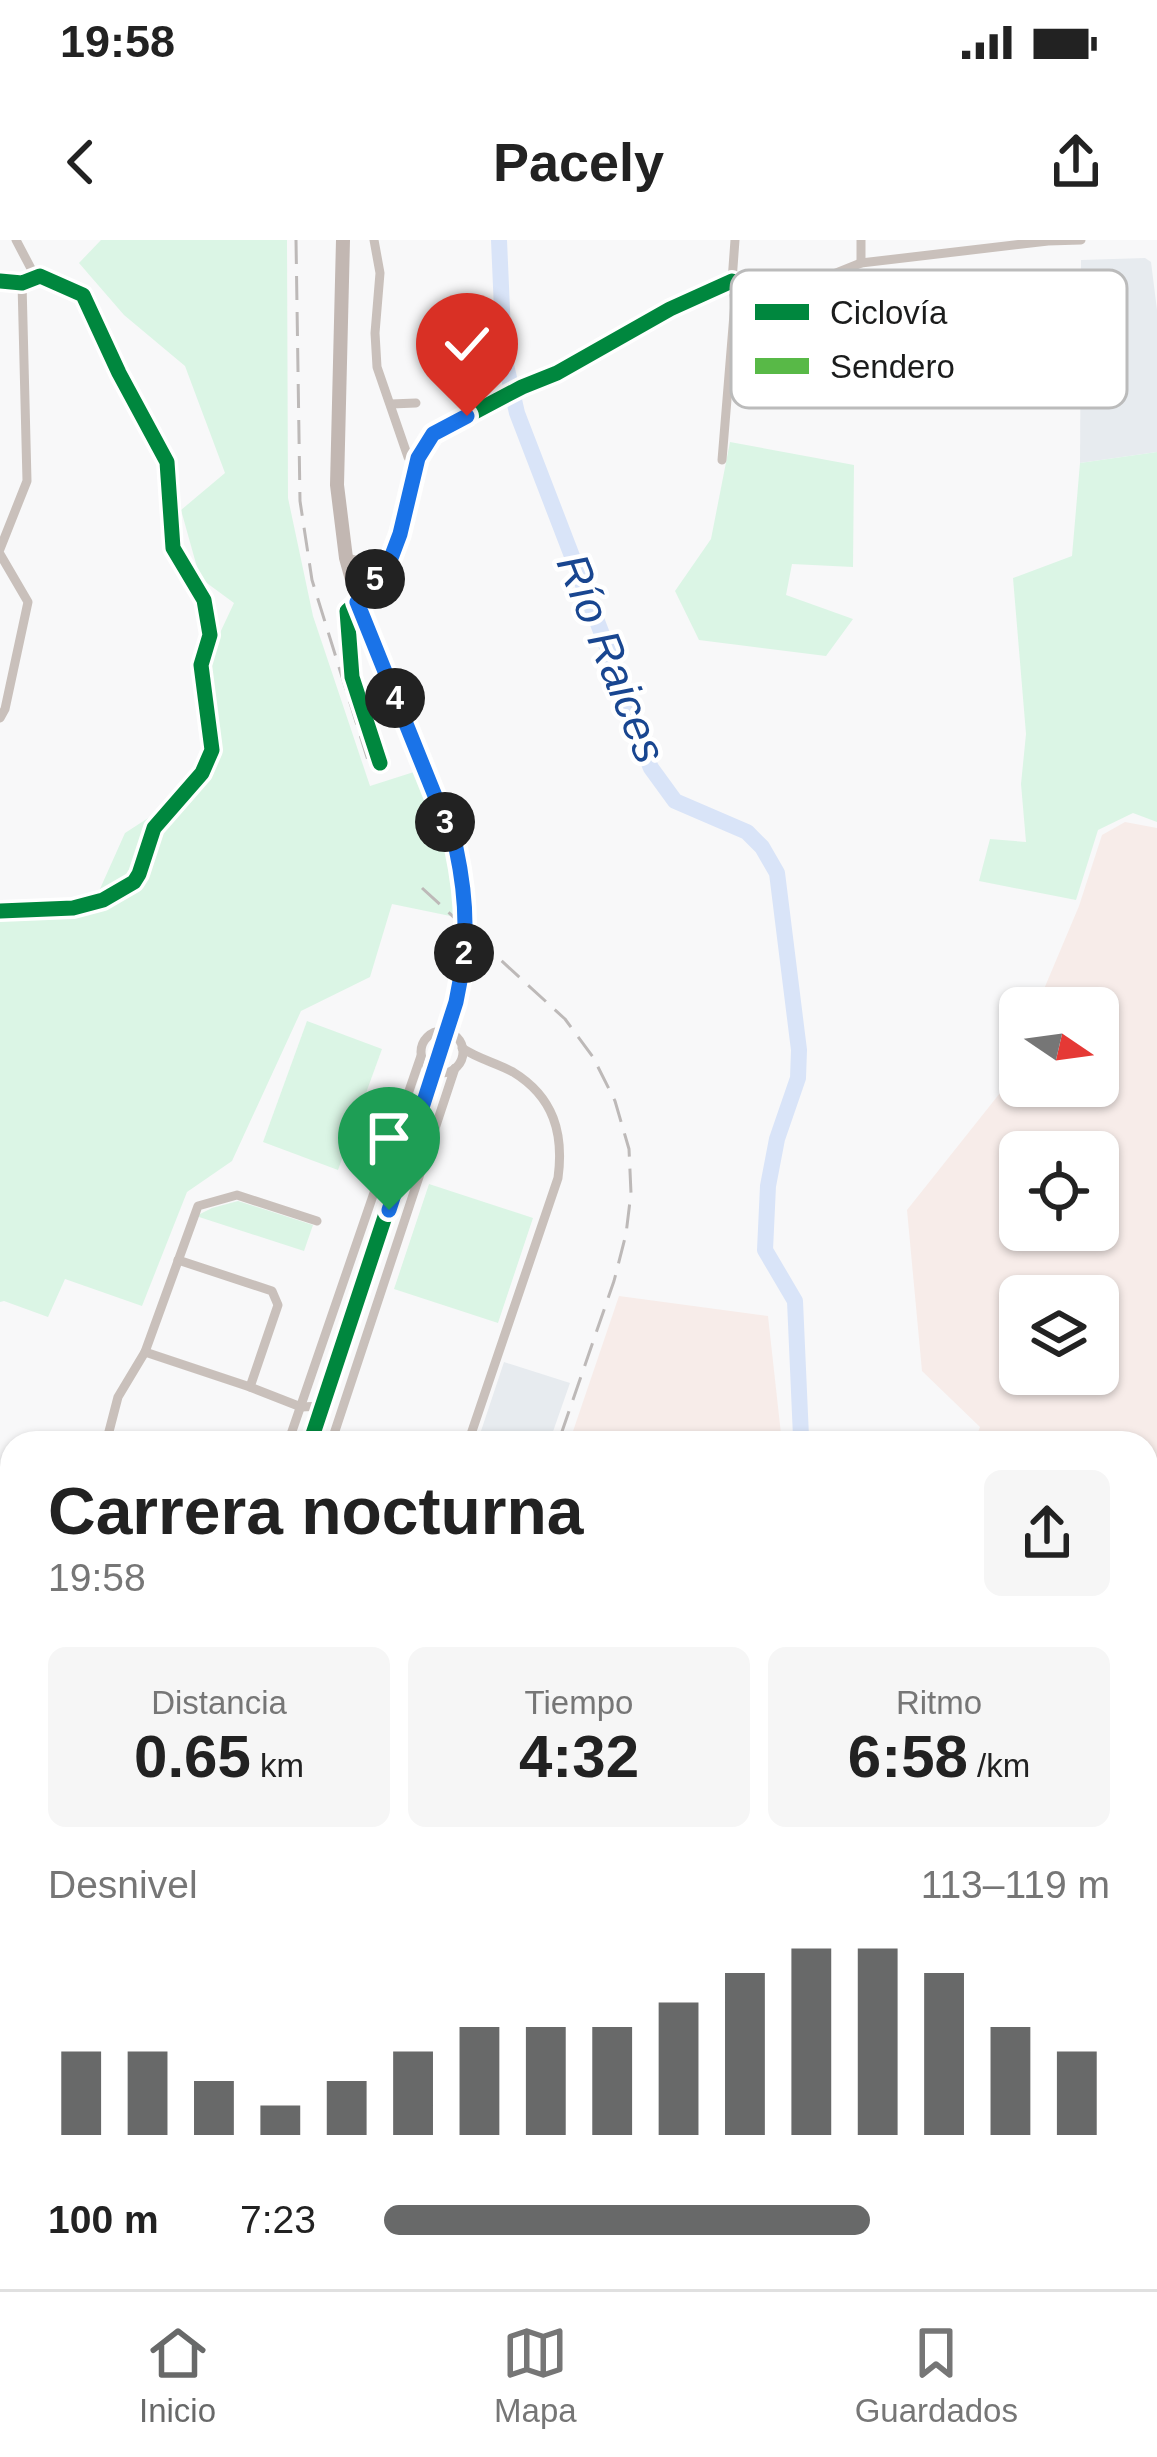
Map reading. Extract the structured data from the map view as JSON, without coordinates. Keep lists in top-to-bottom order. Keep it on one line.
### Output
{"water":["Río Raices"],"legend":["Ciclovía","Sendero"],"north":"right","page":{"status":"19:58","header":"Pacely","pins":["5","4","3","2"],"heading":["Carrera nocturna","19:58"],"stats":[["Distancia","0.65 km"],["Tiempo","4:32"],["Ritmo","6:58 /km"]],"chart":["Desnivel","113–119 m"],"list":[{"name":"100 m","note":"7:23"}],"tabs":["Inicio","Mapa","Guardados"]}}
